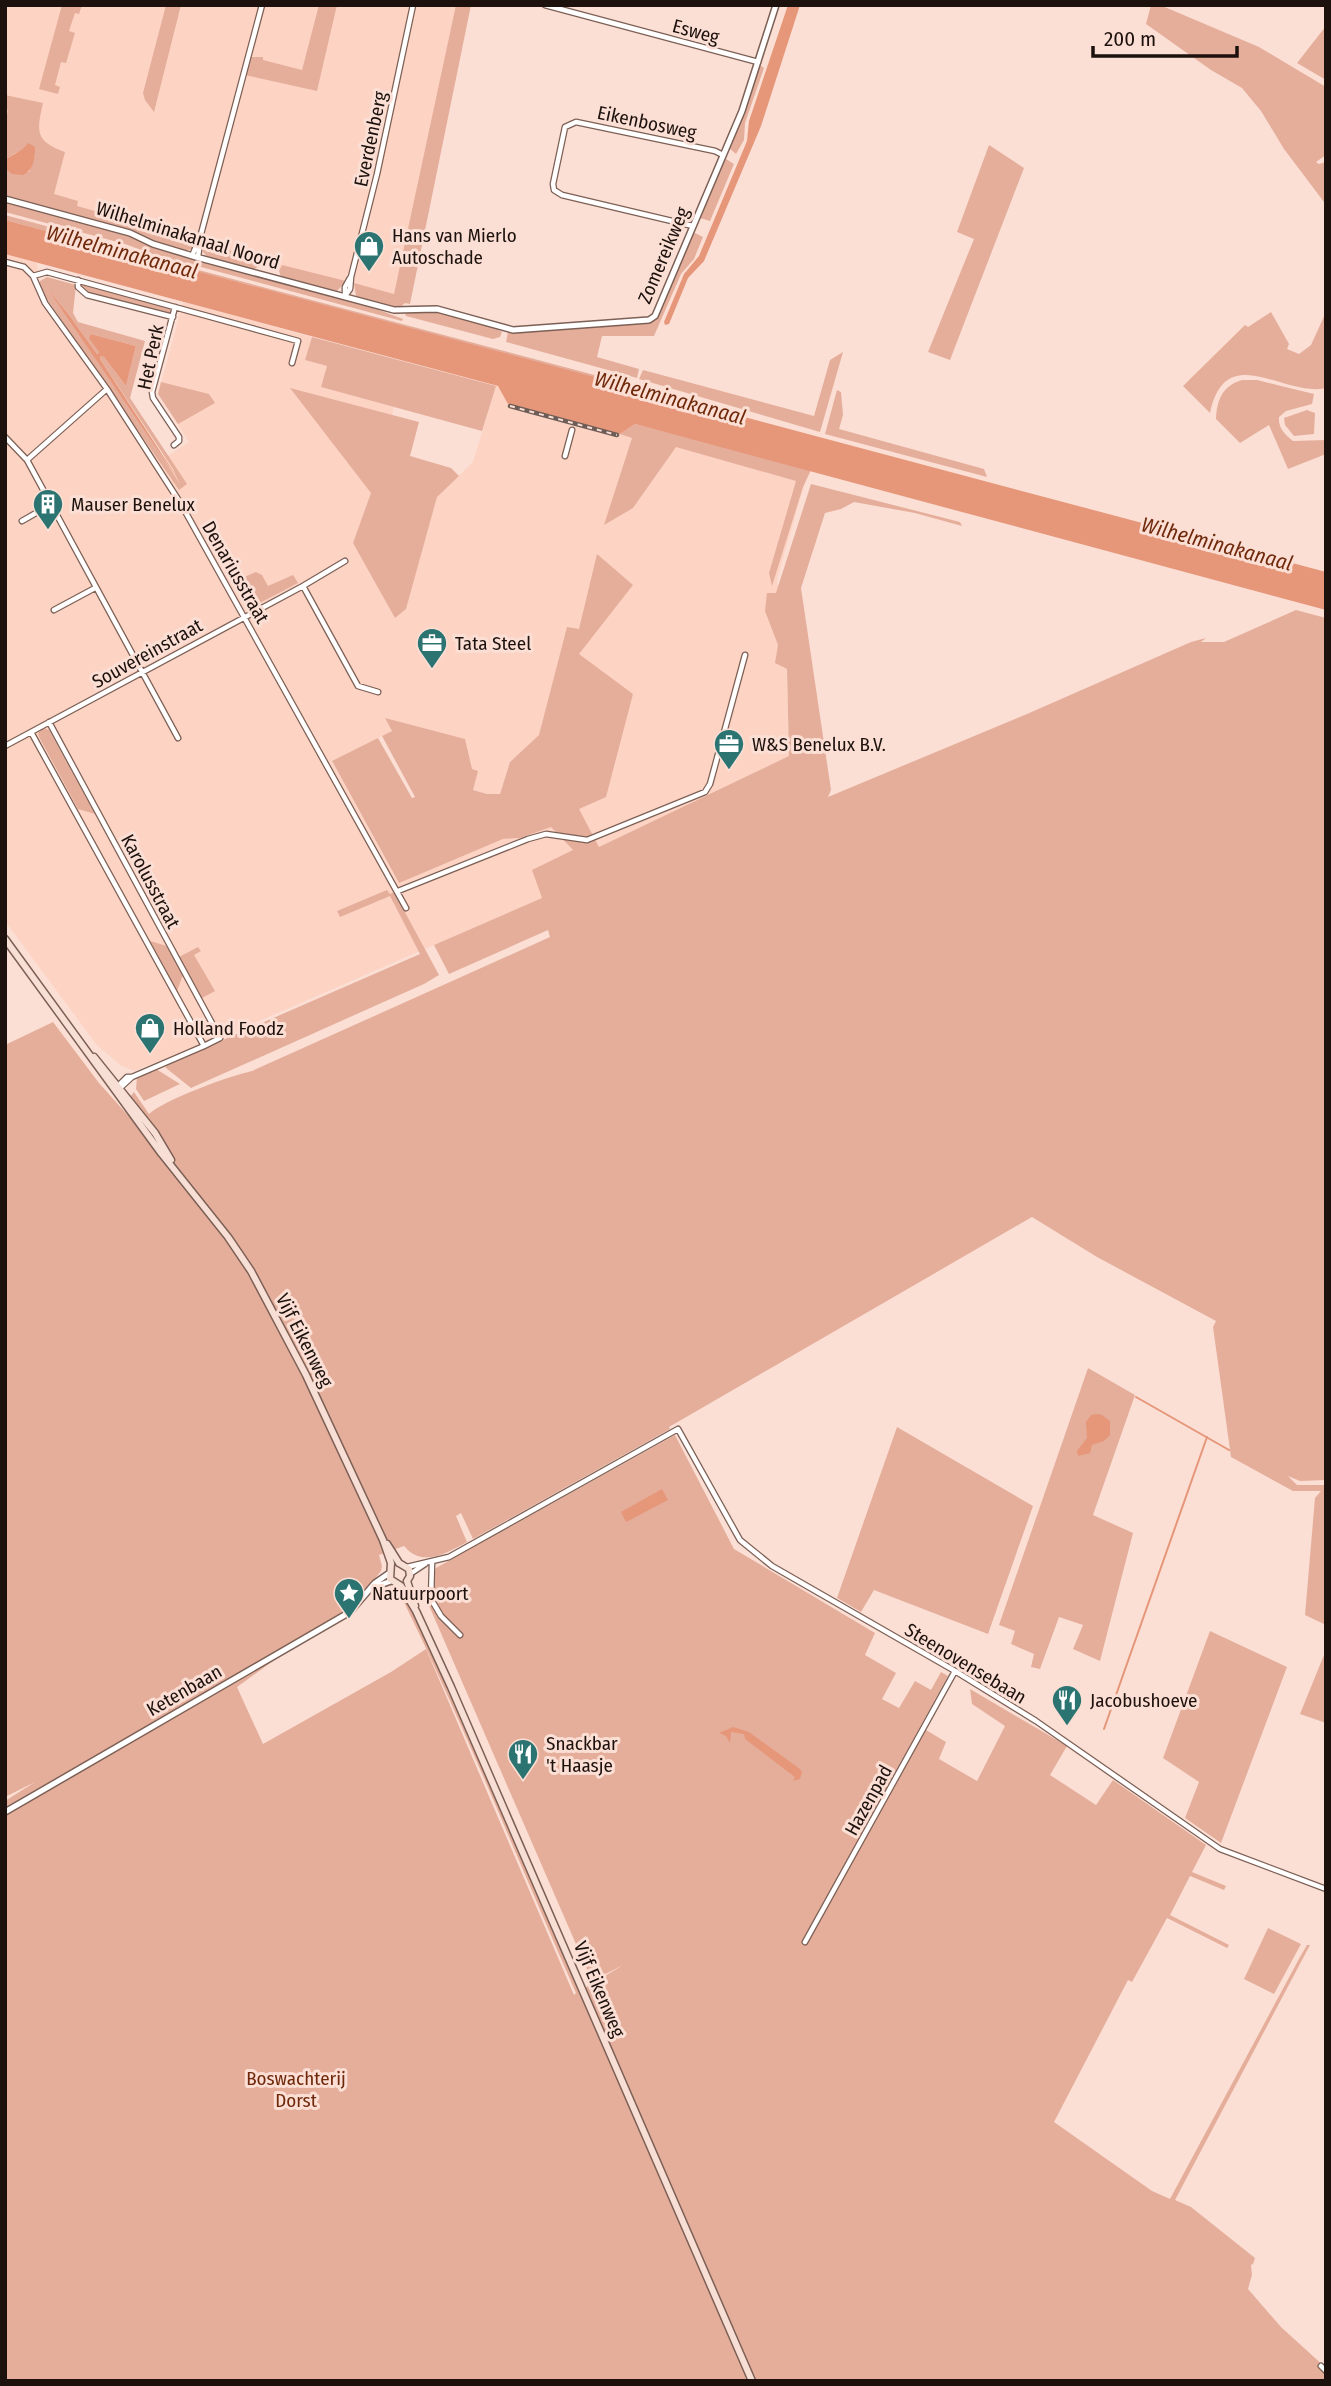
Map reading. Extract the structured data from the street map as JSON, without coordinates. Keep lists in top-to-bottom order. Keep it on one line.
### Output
{"streets":{"main road":["Vijf Eikenweg"],"street":["Esweg","Eikenbosweg","Everdenberg","Wilhelminakanaal Noord","Zomereikweg","Het Perk","Denariusstraat","Souvereinstraat","Karolusstraat","Steenovensebaan","Ketenbaan","Hazenpad"]},"crossings":[["Esweg","Zomereikweg"],["Eikenbosweg","Zomereikweg"],["Everdenberg","Wilhelminakanaal Noord"],["Wilhelminakanaal Noord","Zomereikweg"],["Denariusstraat","Souvereinstraat"],["Souvereinstraat","Karolusstraat"],["Vijf Eikenweg","Ketenbaan"],["Steenovensebaan","Hazenpad"]],"water":["Wilhelminakanaal"],"parks":["Boswachterij Dorst"],"places":{"shop":["Hans van Mierlo Autoschade","Holland Foodz"],"building":["Mauser Benelux"],"office":["Tata Steel","W&S Benelux B.V."],"place":["Natuurpoort"],"restaurant":["Jacobushoeve","Snackbar 't Haasje"]},"scale_bar":"200 m"}
